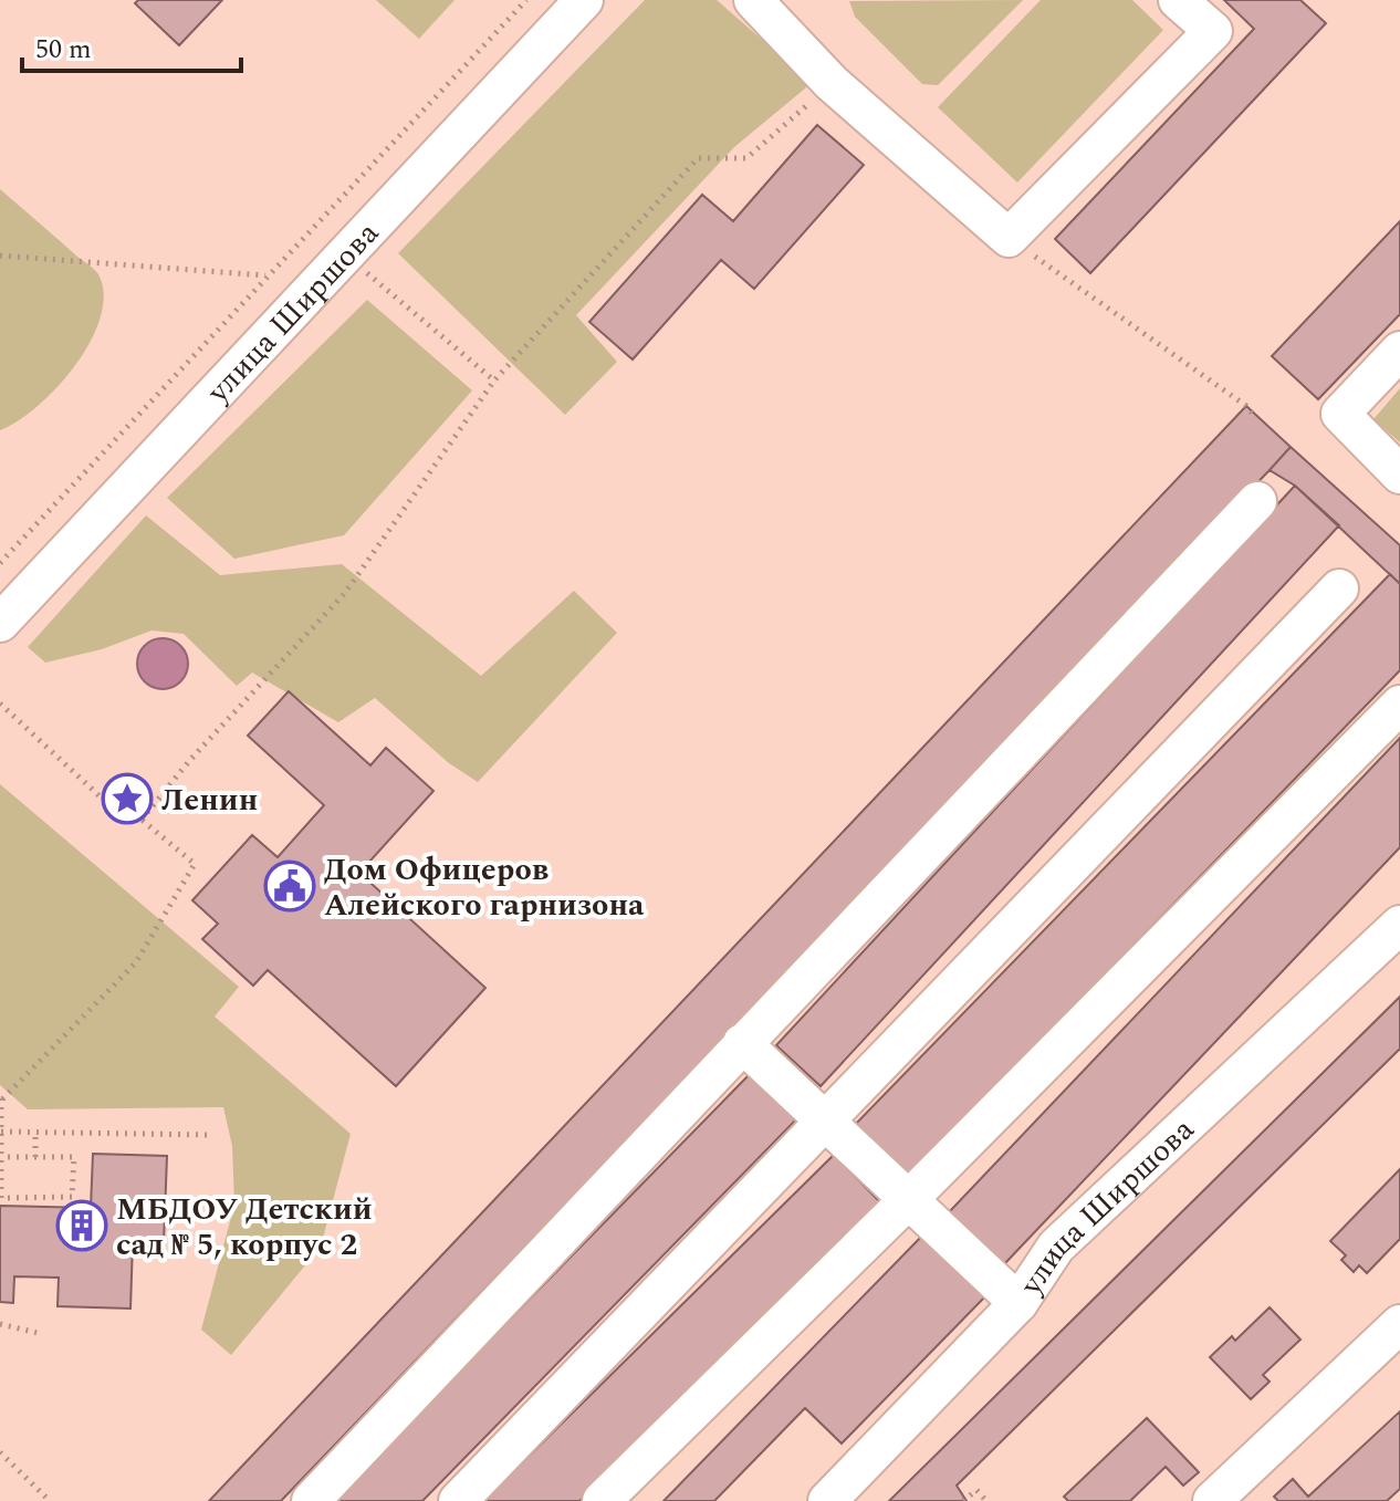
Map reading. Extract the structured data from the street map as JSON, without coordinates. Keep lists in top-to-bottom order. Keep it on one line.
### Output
{"streets":{"street":["улица Ширшова"]},"places":{"place":["Ленин"],"public building":["Дом Офицеров Алейского гарнизона"],"building":["МБДОУ Детский сад № 5, корпус 2"]},"scale_bar":"50 m"}
